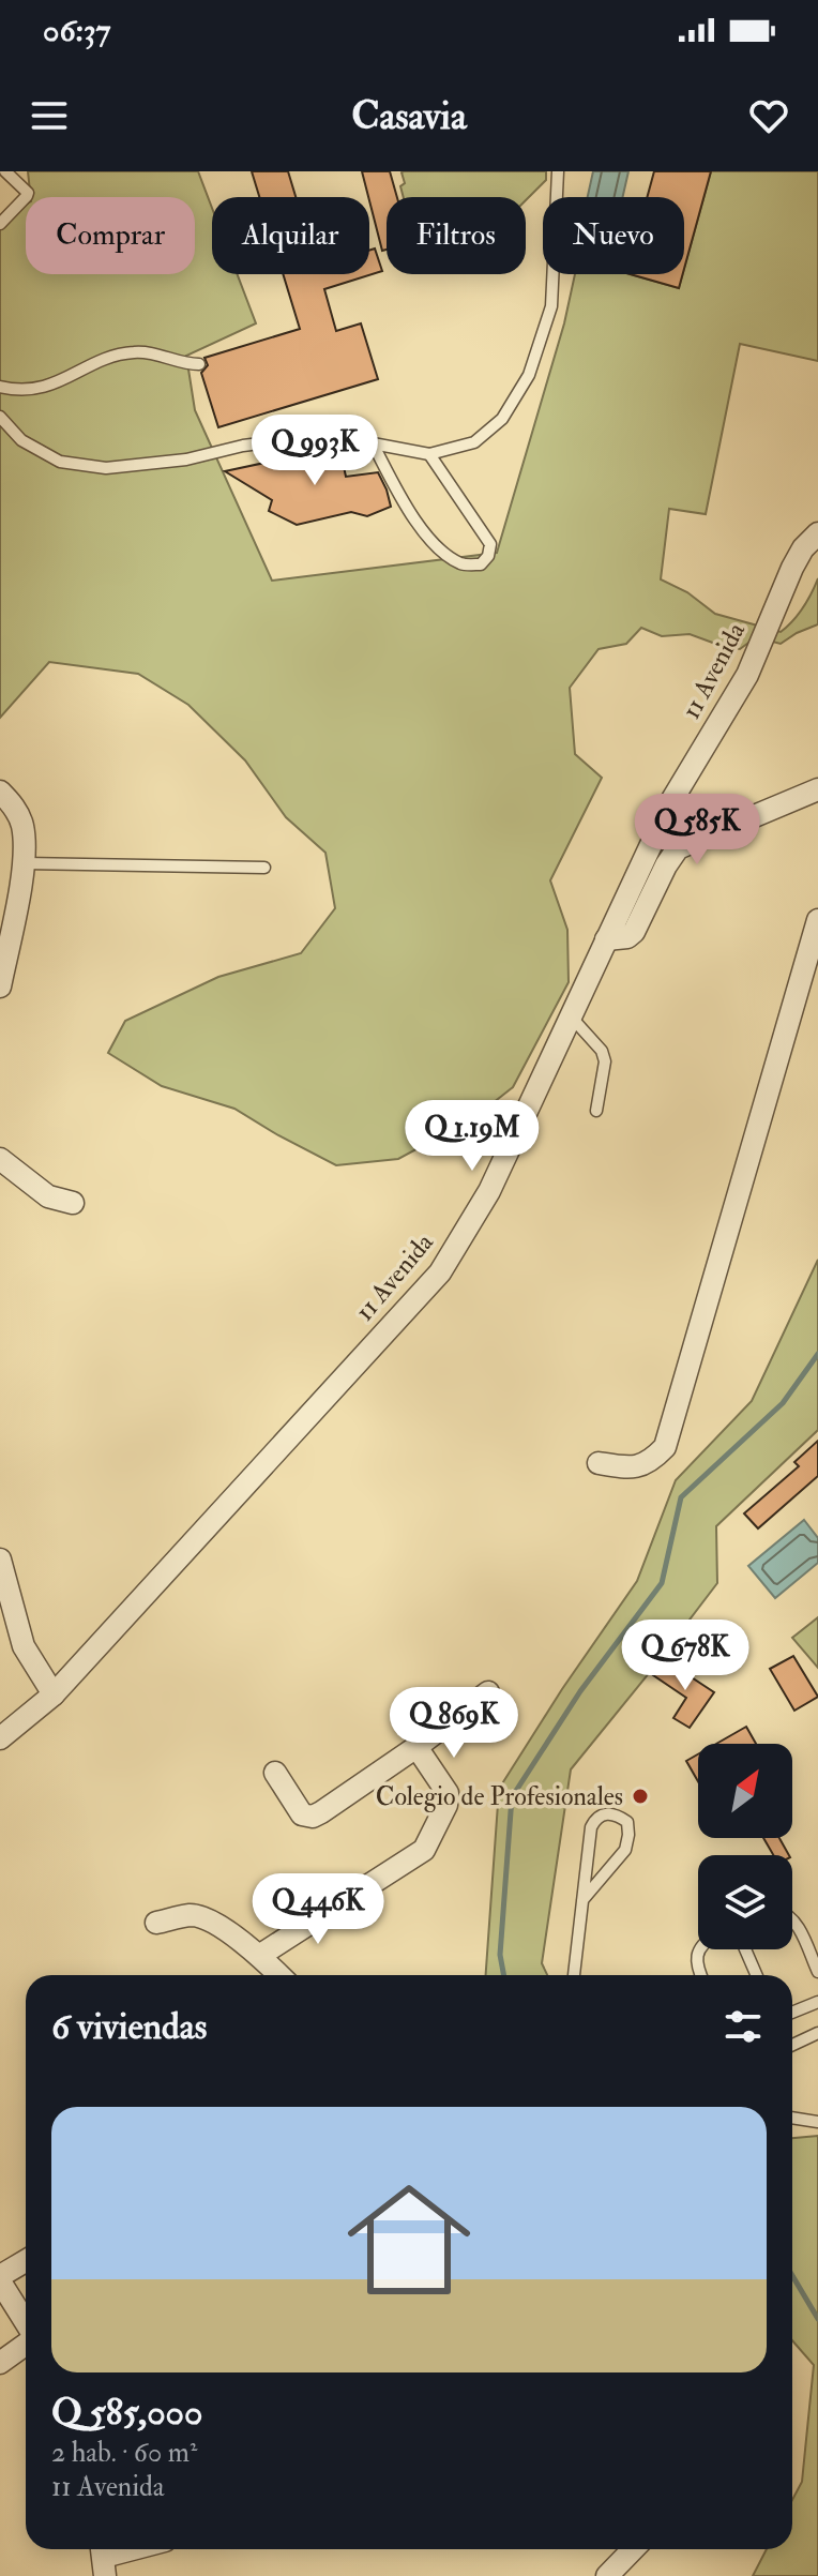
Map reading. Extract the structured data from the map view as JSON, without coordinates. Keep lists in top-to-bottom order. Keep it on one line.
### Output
{"streets":{"street":["11 Avenida"]},"places":["Colegio de Profesionales"],"north":"top right","page":{"status":"06:37","header":"Casavia","chip":["Comprar","Alquilar","Filtros","Nuevo"],"price":["Q 993K","Q 585K","Q 1.19M","Q 678K","Q 869K","Q 446K"],"heading":"6 viviendas","list":[{"name":"Q 585,000","note":"2 hab. · 60 m² · 11 Avenida"}]}}
